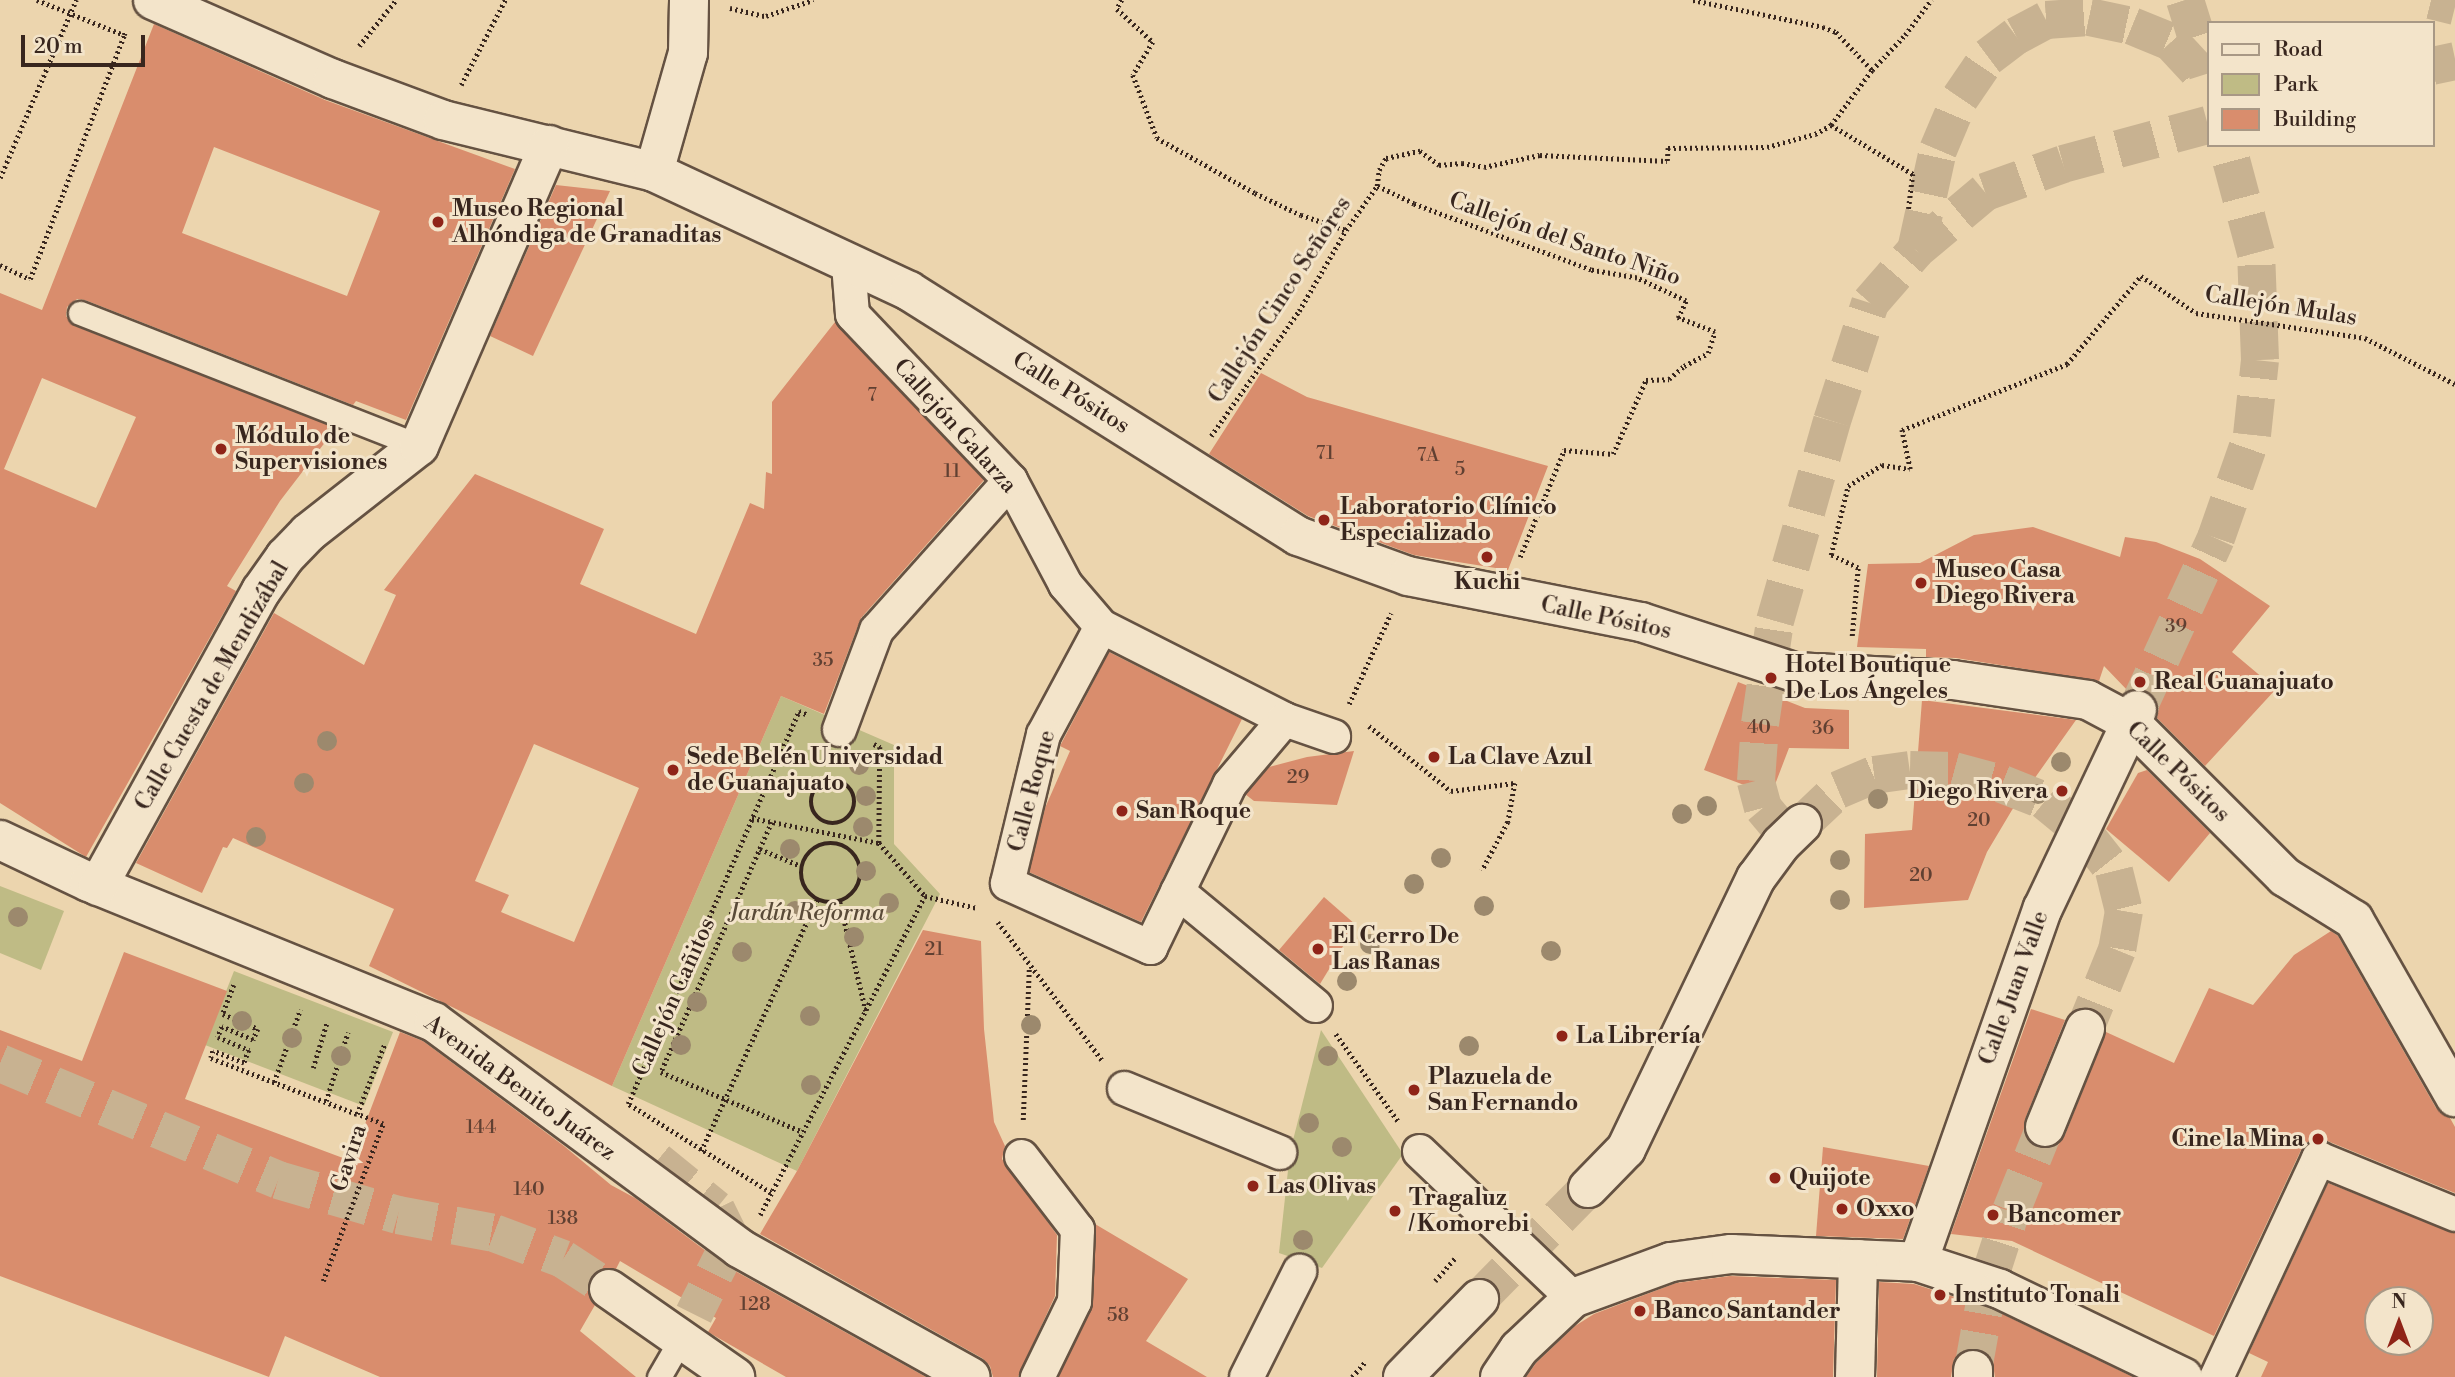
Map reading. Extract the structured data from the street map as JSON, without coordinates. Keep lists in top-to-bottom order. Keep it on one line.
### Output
{"streets":{"street":["Calle Pósitos","Callejón Galarza","Calle Cuesta de Mendizábal","Calle Roque","Calle Juan Valle","Avenida Benito Juárez"],"path":["Callejón del Santo Niño","Callejón Cinco Señores","Callejón Mulas","Callejón Cañitos","Gavira"]},"crossings":[["Callejón del Santo Niño","Callejón Cinco Señores"],["Callejón del Santo Niño","Calle Pósitos"],["Callejón Cinco Señores","Calle Pósitos"],["Calle Pósitos","Callejón Galarza"],["Calle Pósitos","Calle Cuesta de Mendizábal"],["Calle Pósitos","Calle Juan Valle"],["Callejón Galarza","Calle Roque"],["Calle Cuesta de Mendizábal","Avenida Benito Juárez"]],"parks":["Jardín Reforma"],"places":["Museo Regional Alhóndiga de Granaditas","Módulo de Supervisiones","Laboratorio Clínico Especializado","Kuchi","Museo Casa Diego Rivera","Hotel Boutique De Los Ángeles","Real Guanajuato","La Clave Azul","Sede Belén Universidad de Guanajuato","Diego Rivera","San Roque","El Cerro De Las Ranas","La Librería","Plazuela de San Fernando","Cine la Mina","Quijote","Las Olivas","Oxxo","Tragaluz / Komorebi","Bancomer","Instituto Tonali","Banco Santander"],"house_numbers":["7","71","7A","5","11","39","35","40","36","29","20","20","21","144","140","138","128","58"],"legend":["Road","Park","Building"],"scale_bar":"20 m","north":"top"}
